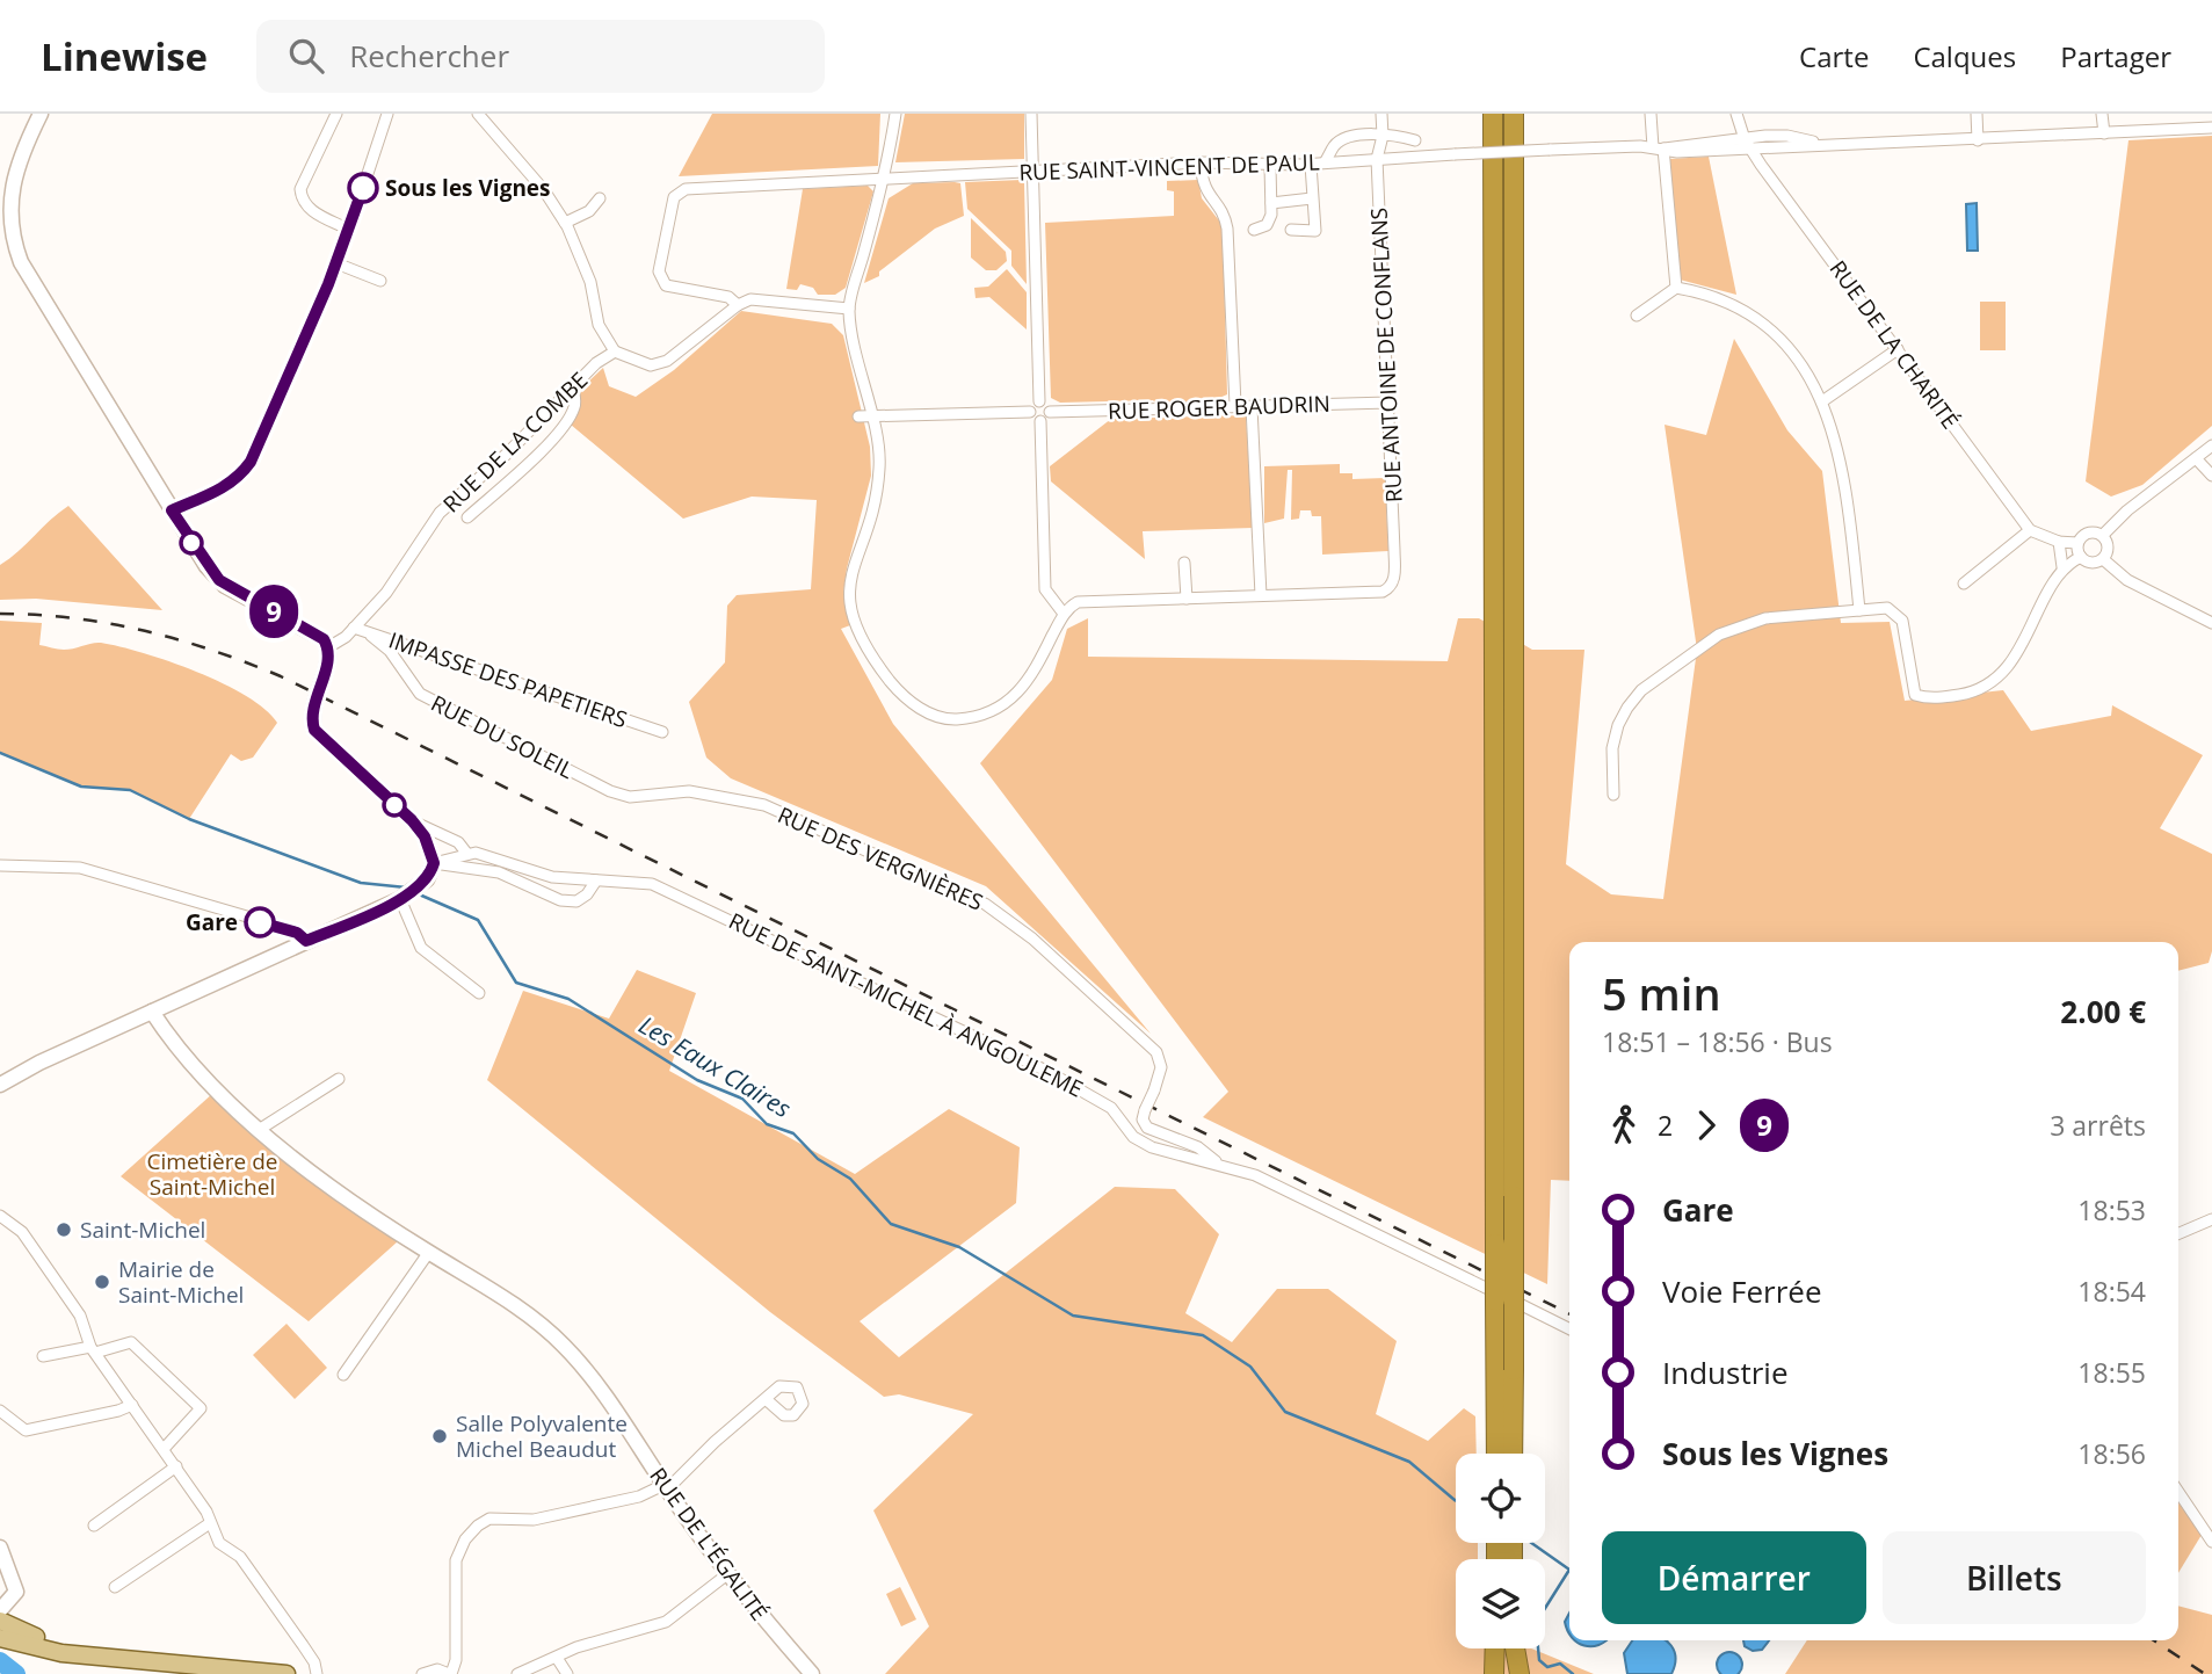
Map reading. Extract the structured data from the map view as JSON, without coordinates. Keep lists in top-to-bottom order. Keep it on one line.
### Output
{"streets":{"street":["RUE SAINT-VINCENT DE PAUL","RUE DE LA CHARITÉ","RUE ANTOINE DE CONFLANS","RUE ROGER BAUDRIN","RUE DE LA COMBE","IMPASSE DES PAPETIERS","RUE DU SOLEIL","RUE DES VERGNIÈRES","RUE DE SAINT-MICHEL À ANGOULEME","RUE DE L'ÉGALITÉ"]},"crossings":[["RUE SAINT-VINCENT DE PAUL","RUE DE LA CHARITÉ"],["RUE SAINT-VINCENT DE PAUL","RUE ANTOINE DE CONFLANS"],["RUE ANTOINE DE CONFLANS","RUE ROGER BAUDRIN"],["RUE DE LA COMBE","IMPASSE DES PAPETIERS"],["IMPASSE DES PAPETIERS","RUE DU SOLEIL"],["RUE DU SOLEIL","RUE DES VERGNIÈRES"],["RUE DES VERGNIÈRES","RUE DE SAINT-MICHEL À ANGOULEME"]],"water":["Les Eaux Claires"],"parks":["Cimetière de Saint-Michel"],"places":["Sous les Vignes","Gare","Saint-Michel","Mairie de Saint-Michel","Salle Polyvalente Michel Beaudut"],"lines":["bus line 9"],"page":{"header":"Linewise","search":"Rechercher","nav":["Carte","Calques","Partager"],"on_map":"9","heading":["5 min","18:51 – 18:56 · Bus","2.00 €"],"legs":["2","9","3 arrêts"],"list":[{"name":"Gare","value":"18:53"},{"name":"Voie Ferrée","value":"18:54"},{"name":"Industrie","value":"18:55"},{"name":"Sous les Vignes","value":"18:56"}],"buttons":["Démarrer","Billets"]}}
